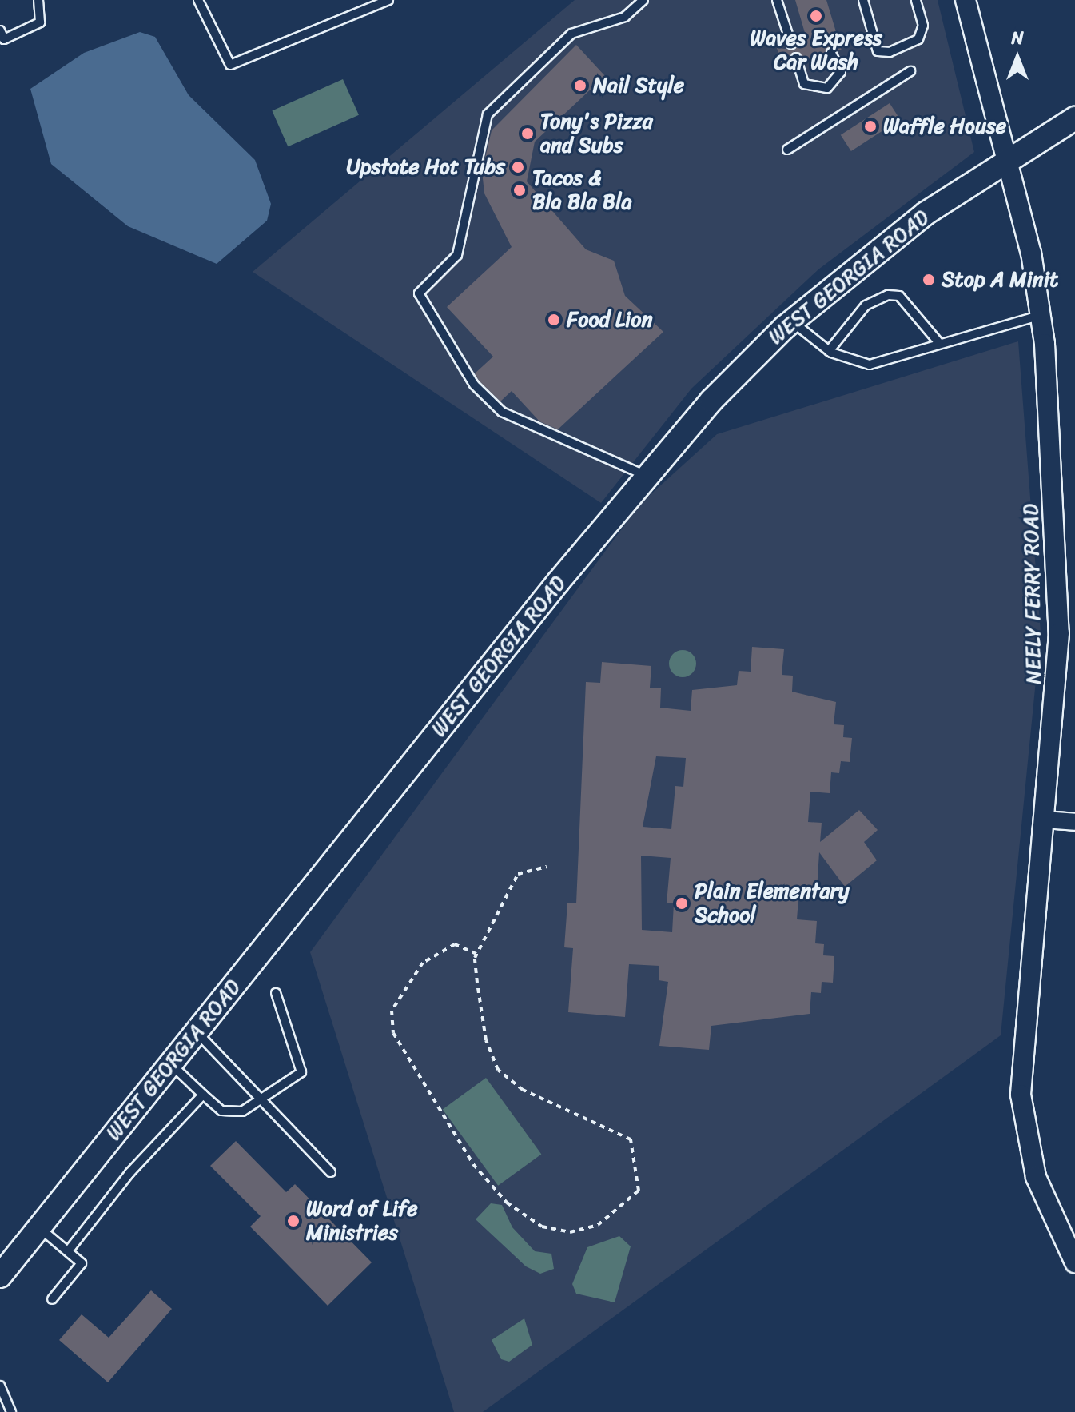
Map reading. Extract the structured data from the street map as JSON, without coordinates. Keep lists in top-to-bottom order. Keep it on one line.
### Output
{"streets":{"main road":["WEST GEORGIA ROAD"],"street":["NEELY FERRY ROAD"]},"crossings":[["WEST GEORGIA ROAD","NEELY FERRY ROAD"]],"places":["Waves Express Car Wash","Nail Style","Waffle House","Tony's Pizza and Subs","Upstate Hot Tubs","Tacos & Bla Bla Bla","Stop A Minit","Food Lion","Plain Elementary School","Word of Life Ministries"],"north":"top"}
